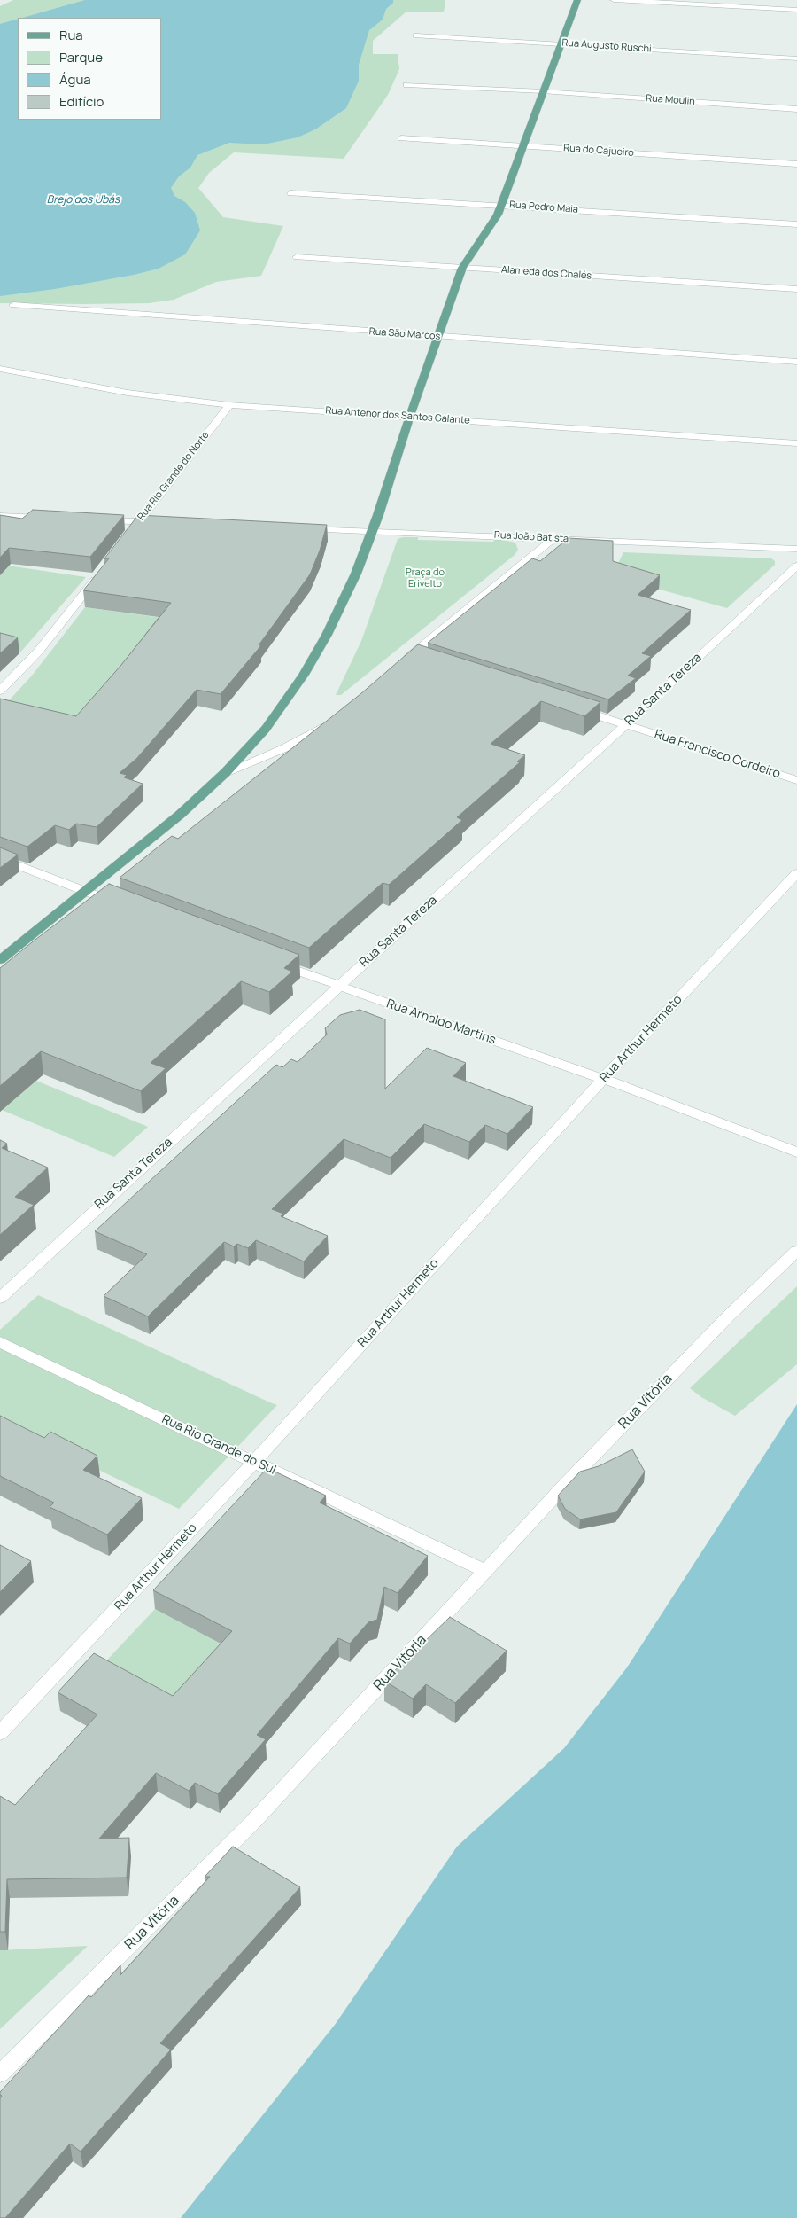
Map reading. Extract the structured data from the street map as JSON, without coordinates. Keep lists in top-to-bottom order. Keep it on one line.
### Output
{"streets":{"street":["Rua Augusto Ruschi","Rua Moulin","Rua do Cajueiro","Rua Pedro Maia","Alameda dos Chalés","Rua São Marcos","Rua Antenor dos Santos Galante","Rua Rio Grande do Norte","Rua João Batista","Rua Santa Tereza","Rua Francisco Cordeiro","Rua Arnaldo Martins","Rua Arthur Hermeto","Rua Vitória","Rua Rio Grande do Sul"]},"crossings":[["Rua Antenor dos Santos Galante","Rua Rio Grande do Norte"],["Rua Santa Tereza","Rua Francisco Cordeiro"],["Rua Santa Tereza","Rua Arnaldo Martins"],["Rua Arnaldo Martins","Rua Arthur Hermeto"],["Rua Arthur Hermeto","Rua Rio Grande do Sul"],["Rua Vitória","Rua Rio Grande do Sul"]],"water":["Brejo dos Ubás"],"parks":["Praça do Erivelto"],"legend":["Rua","Parque","Água","Edifício"]}
